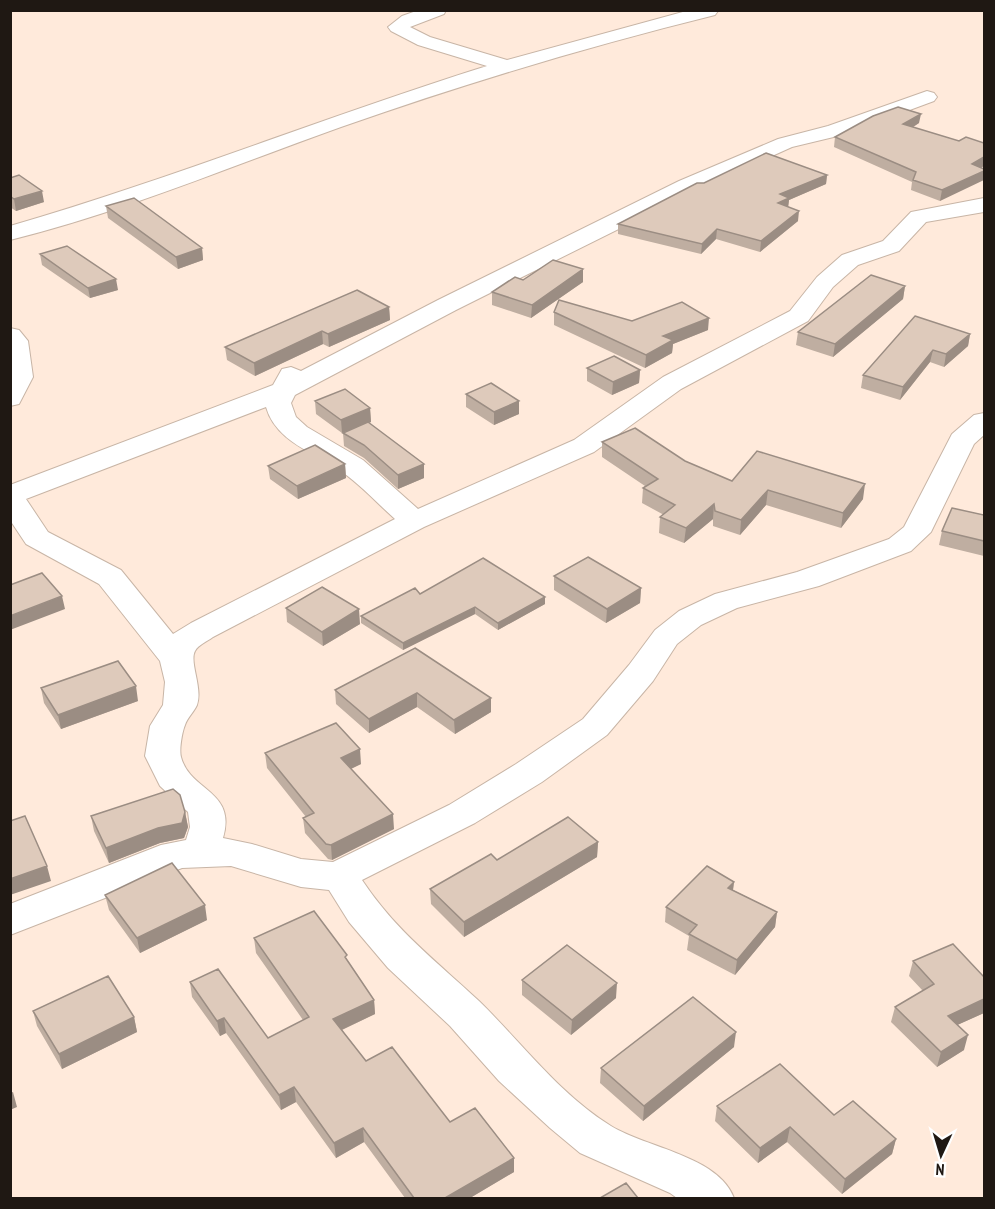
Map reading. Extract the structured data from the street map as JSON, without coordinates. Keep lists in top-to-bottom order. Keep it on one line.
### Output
{"north":"bottom"}
